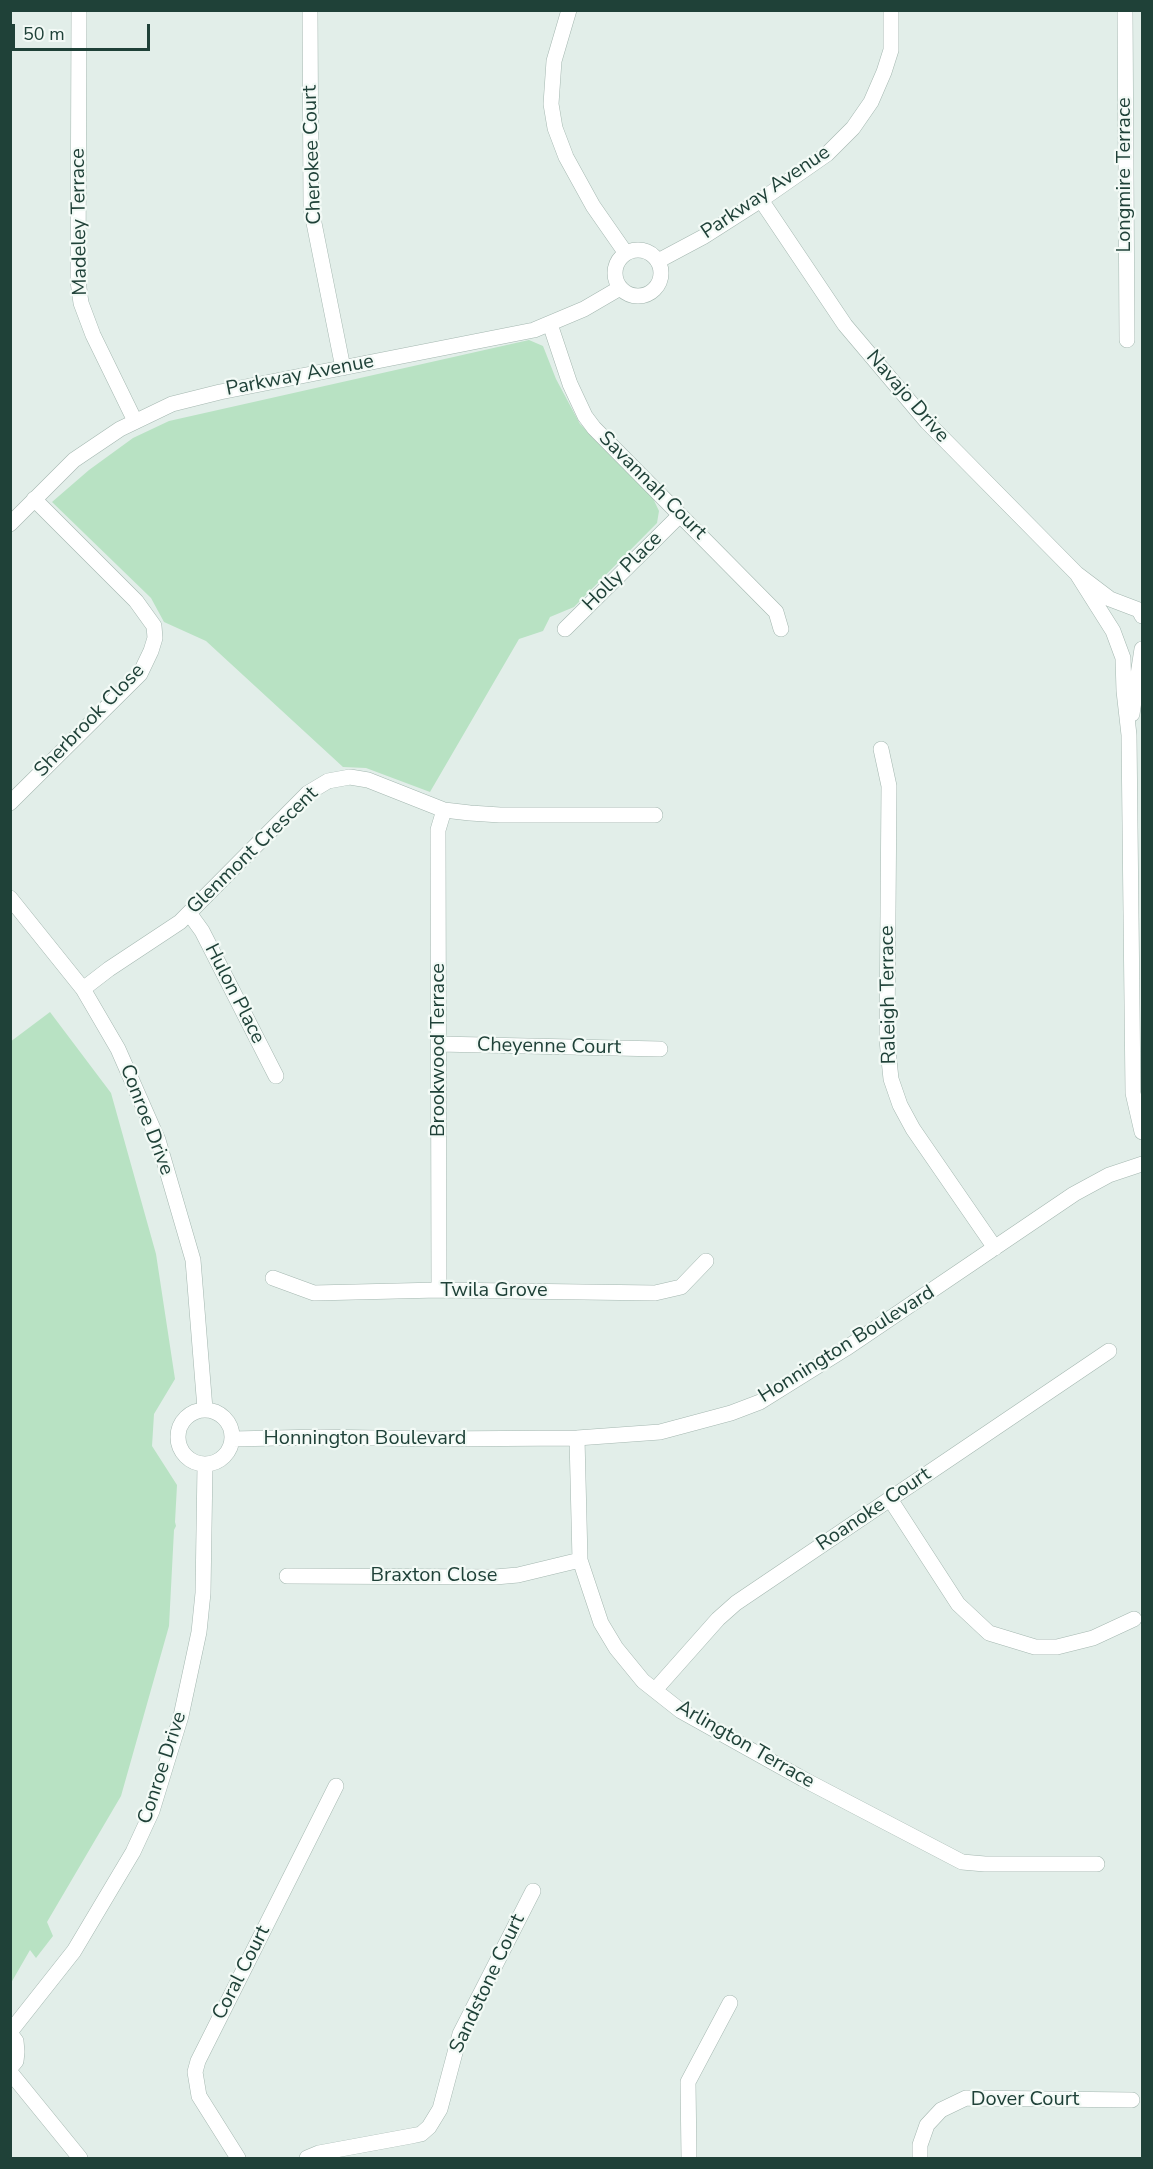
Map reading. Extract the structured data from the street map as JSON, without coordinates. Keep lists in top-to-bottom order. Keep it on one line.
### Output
{"streets":{"street":["Cherokee Court","Longmire Terrace","Parkway Avenue","Madeley Terrace","Navajo Drive","Savannah Court","Holly Place","Sherbrook Close","Glenmont Crescent","Hulon Place","Raleigh Terrace","Cheyenne Court","Brookwood Terrace","Conroe Drive","Twila Grove","Honnington Boulevard","Roanoke Court","Braxton Close","Arlington Terrace","Coral Court","Sandstone Court","Dover Court"]},"crossings":[["Cherokee Court","Parkway Avenue"],["Parkway Avenue","Madeley Terrace"],["Parkway Avenue","Navajo Drive"],["Parkway Avenue","Savannah Court"],["Parkway Avenue","Sherbrook Close"],["Savannah Court","Holly Place"],["Glenmont Crescent","Hulon Place"],["Glenmont Crescent","Brookwood Terrace"],["Glenmont Crescent","Conroe Drive"],["Raleigh Terrace","Honnington Boulevard"],["Cheyenne Court","Brookwood Terrace"],["Brookwood Terrace","Twila Grove"],["Conroe Drive","Honnington Boulevard"],["Honnington Boulevard","Arlington Terrace"],["Roanoke Court","Arlington Terrace"],["Braxton Close","Arlington Terrace"]],"scale_bar":"50 m"}
